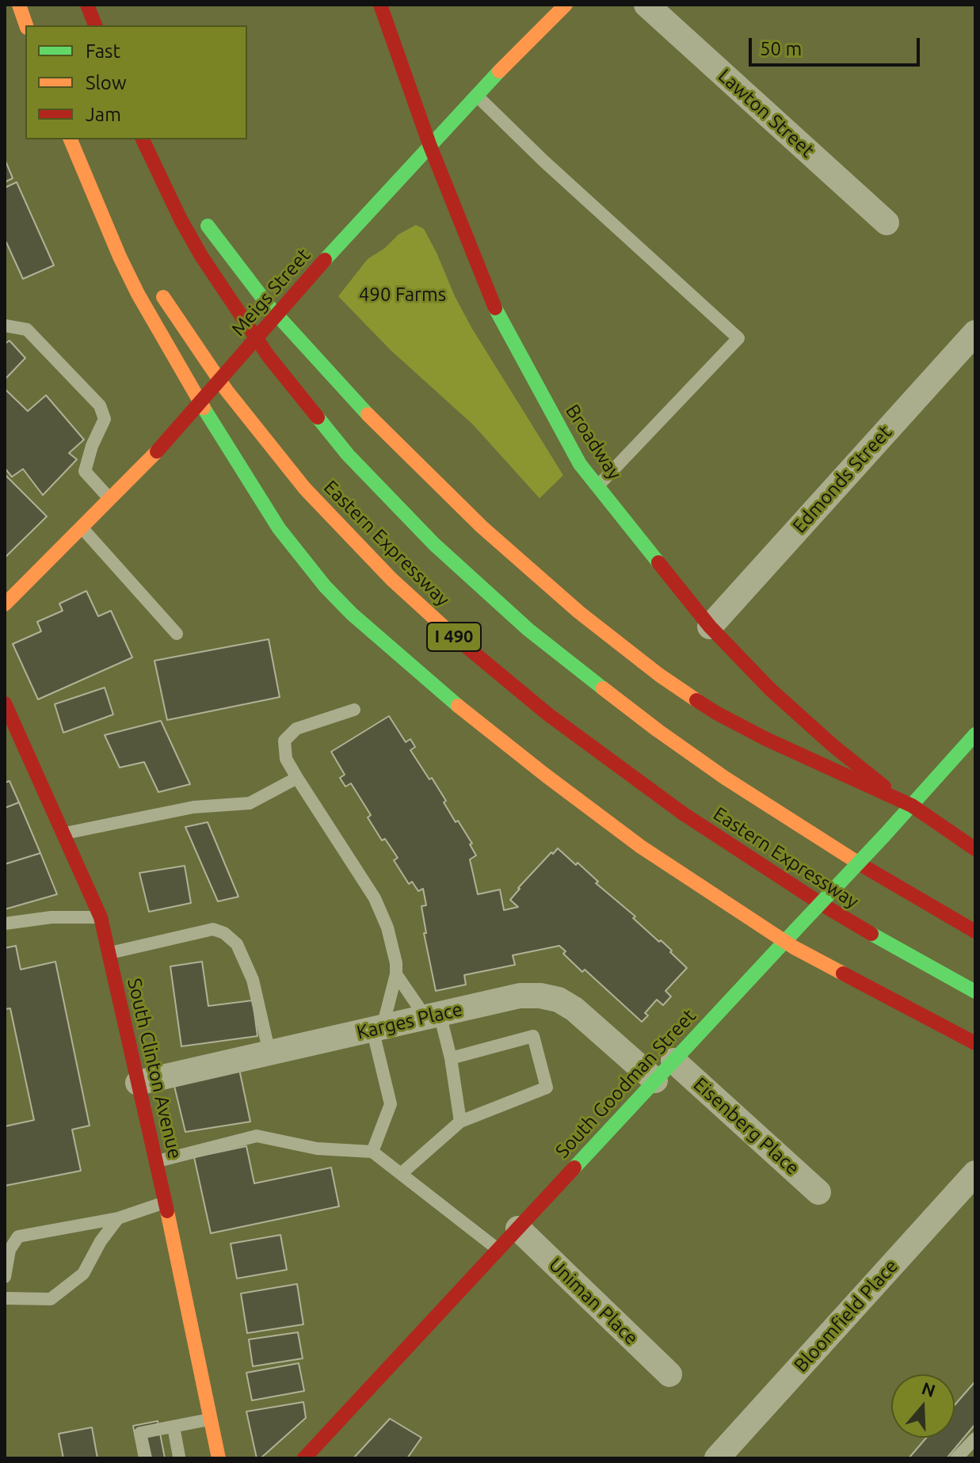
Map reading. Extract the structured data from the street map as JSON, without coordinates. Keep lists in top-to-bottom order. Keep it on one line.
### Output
{"streets":{"main road":["Meigs Street","Broadway","Eastern Expressway","I 490","South Clinton Avenue","South Goodman Street"],"street":["Lawton Street","Edmonds Street","Karges Place","Eisenberg Place","Uniman Place","Bloomfield Place"]},"crossings":[["Meigs Street","Broadway"],["Broadway","Edmonds Street"],["Broadway","South Goodman Street"],["Karges Place","South Clinton Avenue"],["Karges Place","South Goodman Street"],["South Goodman Street","Eisenberg Place"],["South Goodman Street","Uniman Place"]],"parks":["490 Farms"],"legend":["Fast","Slow","Jam"],"scale_bar":"50 m","north":"top"}
